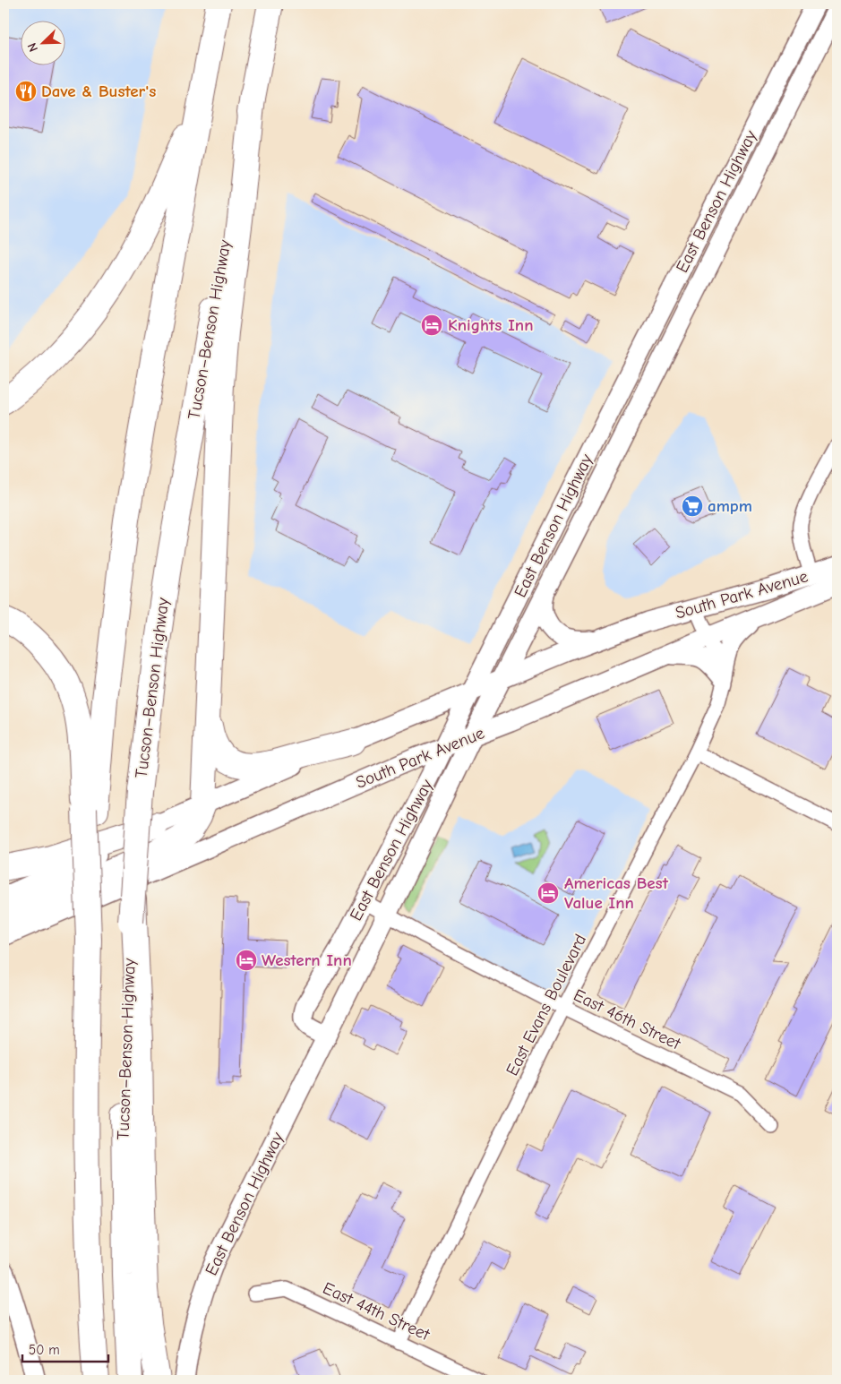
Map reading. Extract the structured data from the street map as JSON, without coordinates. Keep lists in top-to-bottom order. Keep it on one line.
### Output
{"streets":{"highway":["Tucson–Benson Highway"],"main road":["East Benson Highway","South Park Avenue"],"street":["East Evans Boulevard","East 46th Street","East 44th Street"]},"crossings":[["East Benson Highway","South Park Avenue"],["East Benson Highway","East 46th Street"],["South Park Avenue","East Evans Boulevard"],["East Evans Boulevard","East 46th Street"],["East Evans Boulevard","East 44th Street"]],"places":{"restaurant":["Dave & Buster's"],"hotel":["Knights Inn","Americas Best Value Inn","Western Inn"],"supermarket":["ampm"]},"scale_bar":"50 m","north":"bottom left"}
